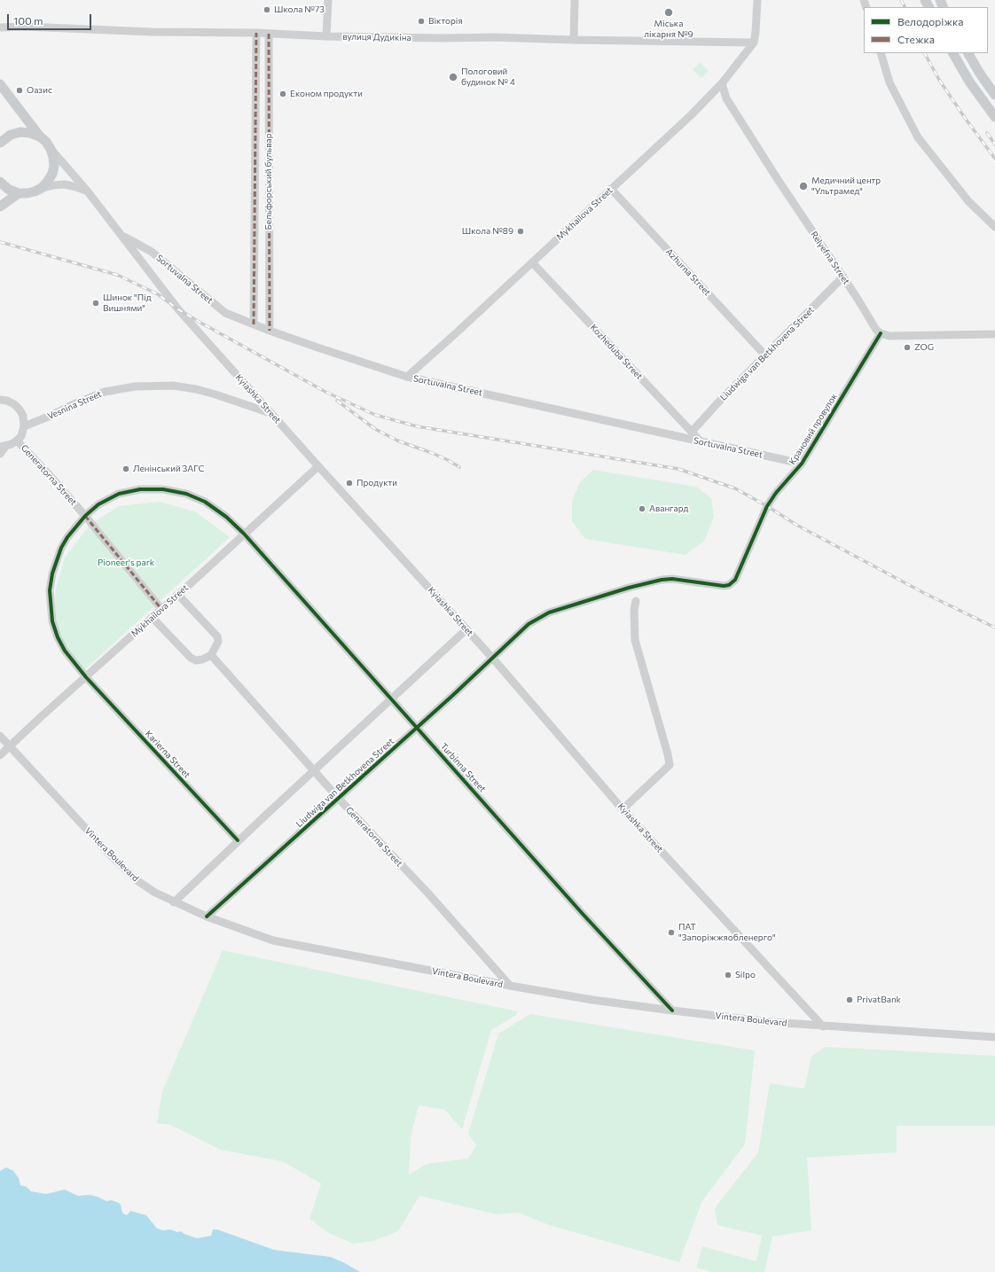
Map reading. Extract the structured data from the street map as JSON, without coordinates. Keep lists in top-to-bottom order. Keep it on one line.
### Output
{"streets":{"street":["вулиця Дудикіна","Бельфорський бульвар","Mykhailova Street","Relyefna Street","Azhurna Street","Sortuvalna Street","Kozheduba Street","Liudwiga van Betkhovena Street","Kyiashka Street","Vesnina Street","Крановий провулок","Generatorna Street","Karierna Street","Turbinna Street","Vintera Boulevard"]},"crossings":[["вулиця Дудикіна","Бельфорський бульвар"],["вулиця Дудикіна","Mykhailova Street"],["Бельфорський бульвар","Sortuvalna Street"],["Mykhailova Street","Relyefna Street"],["Mykhailova Street","Azhurna Street"],["Mykhailova Street","Sortuvalna Street"],["Mykhailova Street","Kozheduba Street"],["Mykhailova Street","Kyiashka Street"],["Mykhailova Street","Generatorna Street"],["Mykhailova Street","Karierna Street"],["Mykhailova Street","Turbinna Street"],["Mykhailova Street","Vintera Boulevard"],["Relyefna Street","Liudwiga van Betkhovena Street"],["Relyefna Street","Крановий провулок"],["Azhurna Street","Liudwiga van Betkhovena Street"],["Sortuvalna Street","Kozheduba Street"],["Sortuvalna Street","Kyiashka Street"],["Sortuvalna Street","Крановий провулок"],["Kozheduba Street","Liudwiga van Betkhovena Street"],["Liudwiga van Betkhovena Street","Kyiashka Street"],["Liudwiga van Betkhovena Street","Крановий провулок"],["Liudwiga van Betkhovena Street","Generatorna Street"],["Liudwiga van Betkhovena Street","Turbinna Street"],["Liudwiga van Betkhovena Street","Vintera Boulevard"],["Kyiashka Street","Vesnina Street"],["Kyiashka Street","Крановий провулок"],["Kyiashka Street","Vintera Boulevard"],["Generatorna Street","Karierna Street"],["Generatorna Street","Turbinna Street"],["Generatorna Street","Vintera Boulevard"],["Karierna Street","Turbinna Street"],["Turbinna Street","Vintera Boulevard"]],"parks":["Pioneer's park"],"places":["Школа №73","Міська лікарня №9","Вікторія","Пологовий будинок № 4","Оазис","Економ продукти","Медичний центр \"Ультрамед\"","Школа №89","Шинок \"Під Вишнями\"","ZOG","Ленінський ЗАГС","Продукти","Авангард","ПАТ \"Запоріжжяобленерго\"","Silpo","PrivatBank"],"legend":["Велодоріжка","Стежка"],"scale_bar":"100 m"}
